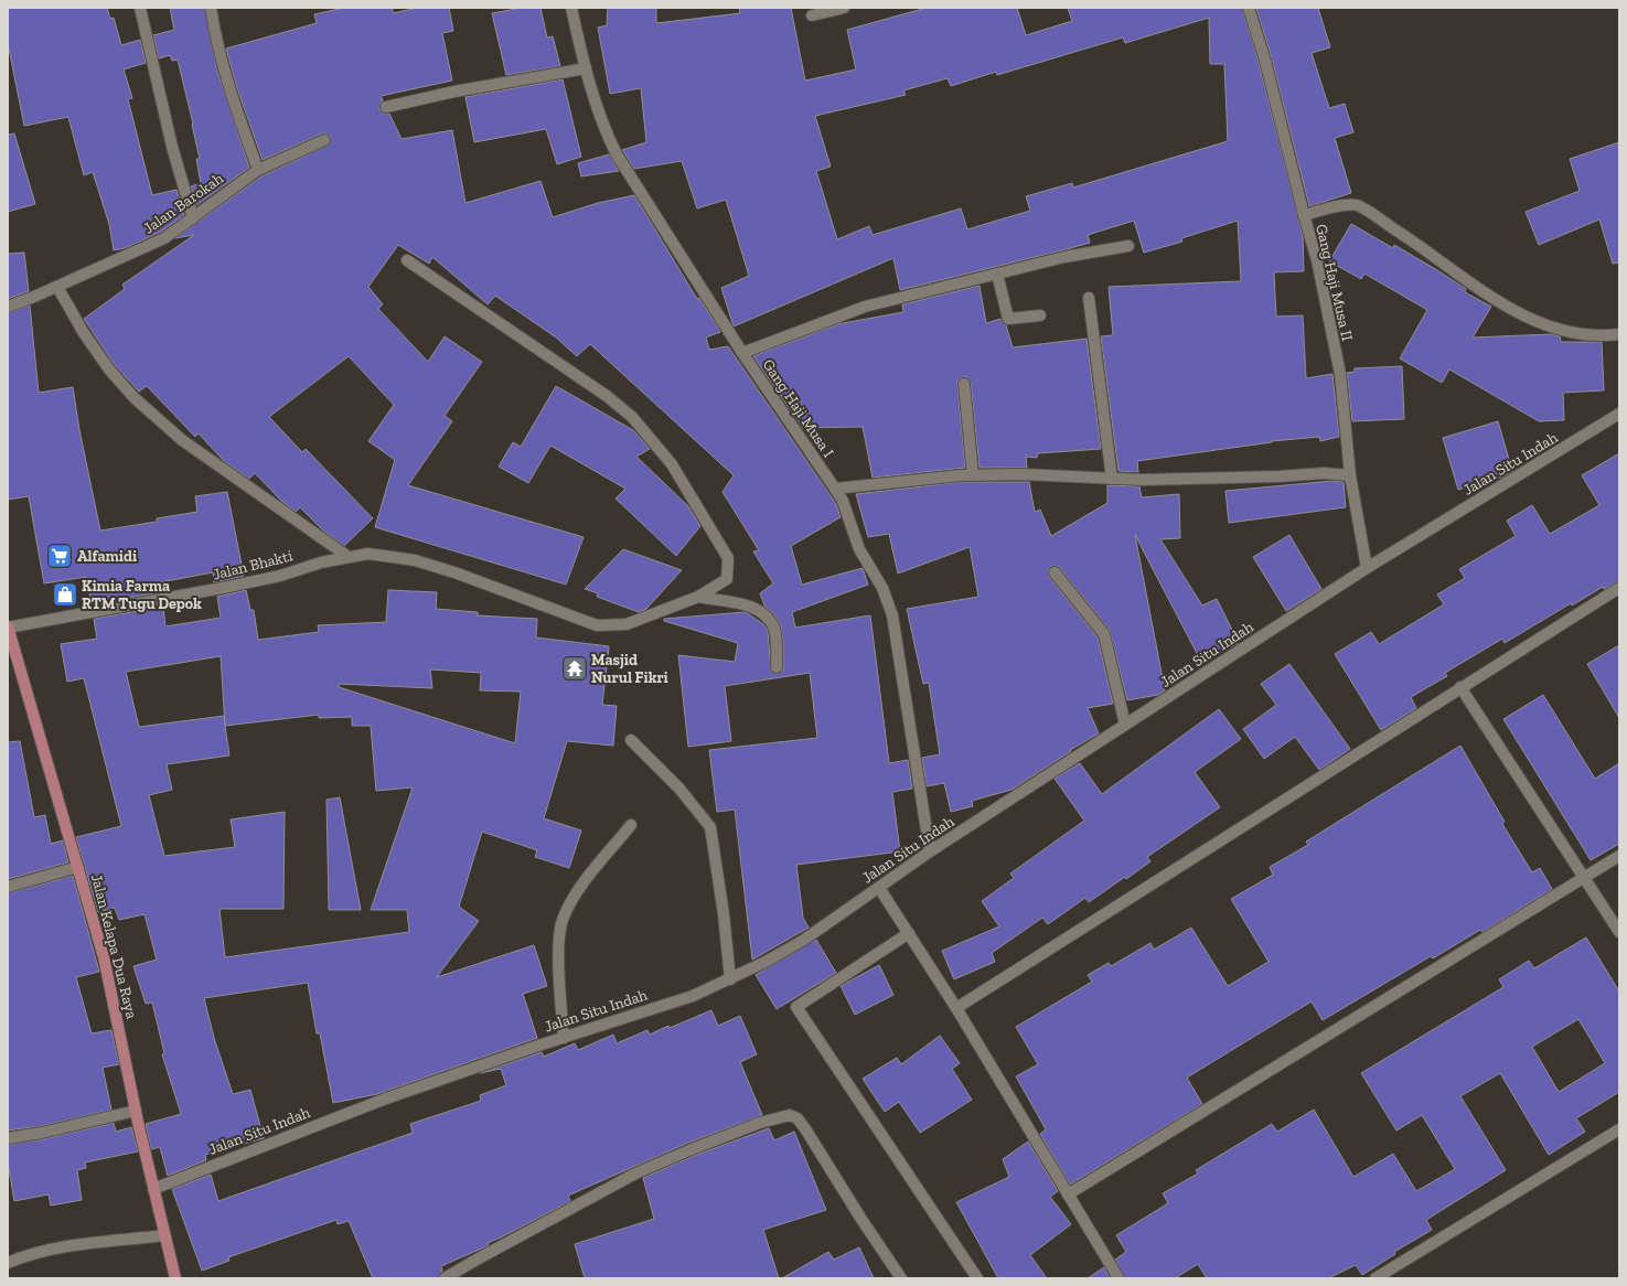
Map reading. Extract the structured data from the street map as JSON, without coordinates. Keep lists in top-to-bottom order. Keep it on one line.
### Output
{"streets":{"main road":["Jalan Kelapa Dua Raya"],"street":["Jalan Barokah","Gang Haji Musa II","Gang Haji Musa I","Jalan Situ Indah","Jalan Bhakti"]},"crossings":[["Gang Haji Musa II","Jalan Situ Indah"],["Gang Haji Musa I","Jalan Situ Indah"],["Jalan Situ Indah","Jalan Kelapa Dua Raya"],["Jalan Bhakti","Jalan Kelapa Dua Raya"]],"places":{"supermarket":["Alfamidi"],"shop":["Kimia Farma RTM Tugu Depok"],"temple":["Masjid Nurul Fikri"]}}
